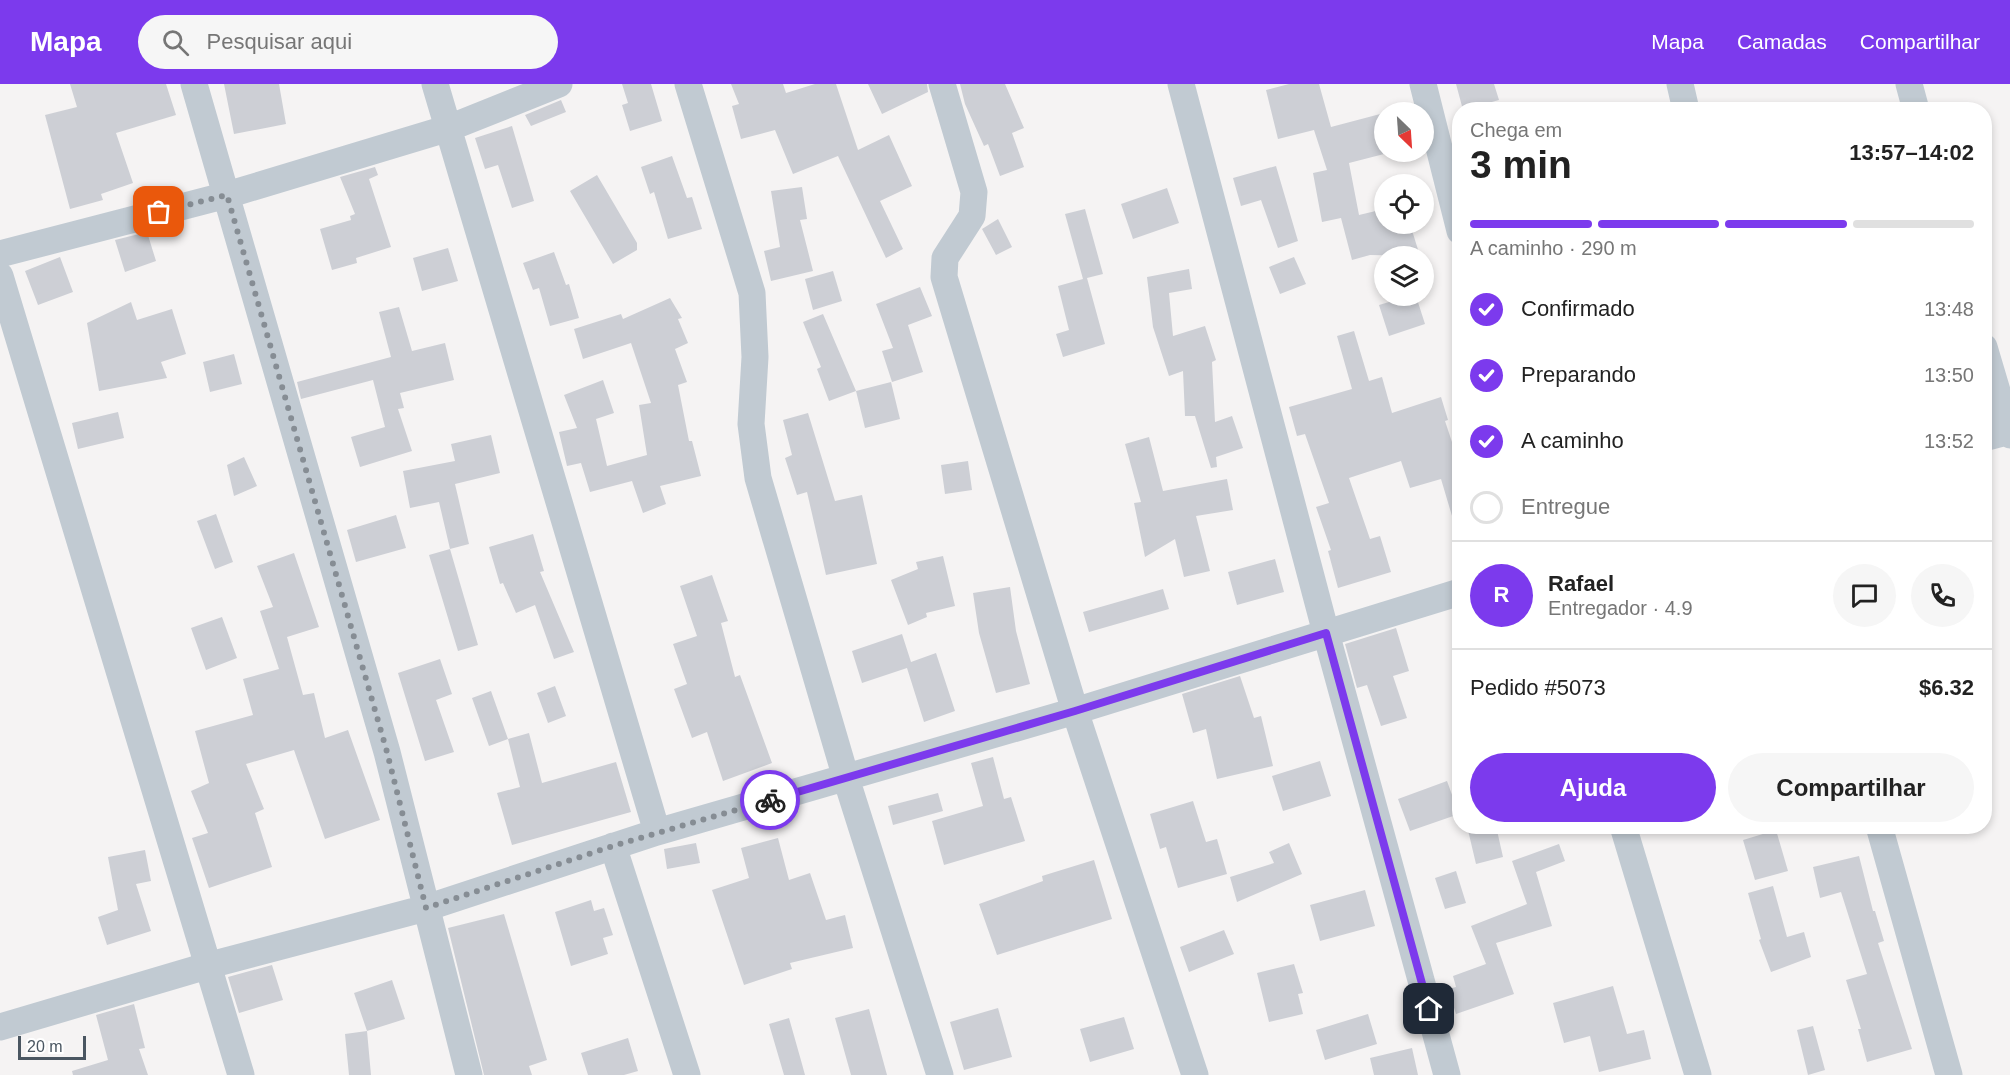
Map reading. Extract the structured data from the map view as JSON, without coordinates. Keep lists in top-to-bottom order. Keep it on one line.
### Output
{"scale_bar":"20 m","north":"bottom right","page":{"header":"Mapa","search":"Pesquisar aqui","nav":["Mapa","Camadas","Compartilhar"],"heading":["3 min","Chega em","13:57–14:02"],"panel":["Rafael","Entregador · 4.9","Pedido #5073","$6.32"],"bar":"A caminho · 290 m","list":[["Confirmado","13:48"],["Preparando","13:50"],["A caminho","13:52"],"Entregue"],"round":"R","buttons":["Ajuda","Compartilhar"],"scale":"20 m"}}
